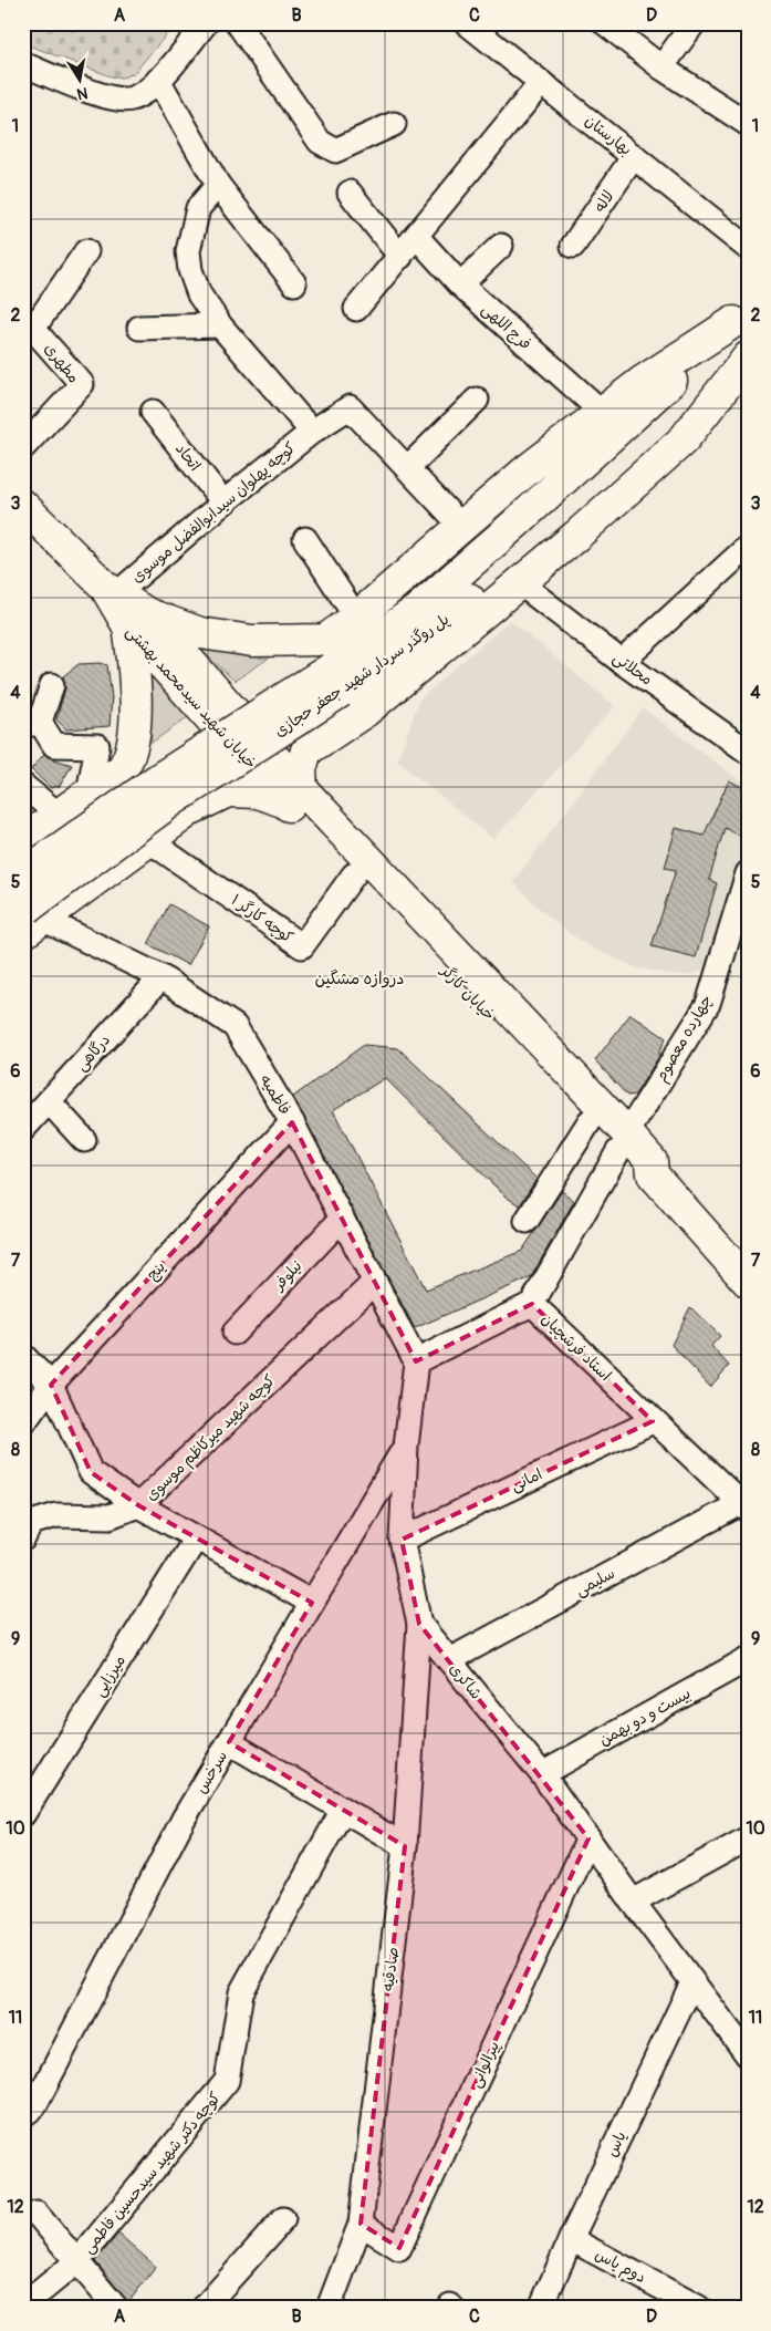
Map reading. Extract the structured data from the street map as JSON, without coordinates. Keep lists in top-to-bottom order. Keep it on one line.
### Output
{"streets":{"main road":["پل روگذر سردار شهید جعفر حجازی","خیابان شهید سیدمحمد بهشتی","خیابان کارگر"],"street":["بهارستان","لاله","فرج اللهی","مطهری","اتحاد","کوچه پهلوان سیدابوالفضل موسوی","محلاتی","کوچه کارگر ۱","چهارده معصوم","درگاهی","فاطمیه","ینج","نیلوفر","استاد فرشچیان","کوچه شهید میرکاظم موسوی","امانی","سلیمی","میرزایی","شاکری","بیست و دو بهمن","سرخس","صادقیه","پیرالوانی","یاس","کوچه دکتر شهید سیدحسین فاطمی","دوم یاس"]},"crossings":[["بهارستان","لاله"],["اتحاد","کوچه پهلوان سیدابوالفضل موسوی"],["کوچه پهلوان سیدابوالفضل موسوی","خیابان شهید سیدمحمد بهشتی"],["پل روگذر سردار شهید جعفر حجازی","فاطمیه"],["خیابان شهید سیدمحمد بهشتی","خیابان کارگر"],["کوچه کارگر ۱","خیابان کارگر"],["خیابان کارگر","چهارده معصوم"],["خیابان کارگر","استاد فرشچیان"],["چهارده معصوم","استاد فرشچیان"],["درگاهی","فاطمیه"],["فاطمیه","ینج"],["فاطمیه","نیلوفر"],["فاطمیه","کوچه شهید میرکاظم موسوی"],["فاطمیه","شاکری"],["استاد فرشچیان","امانی"],["استاد فرشچیان","سلیمی"],["امانی","شاکری"],["سلیمی","شاکری"],["شاکری","بیست و دو بهمن"],["شاکری","سرخس"],["شاکری","صادقیه"],["شاکری","پیرالوانی"],["شاکری","یاس"],["صادقیه","پیرالوانی"],["یاس","دوم یاس"]],"districts":["دروازه مشگین"],"north":"bottom","grid":{"columns":["A","B","C","D"],"rows":["1","2","3","4","5","6","7","8","9","10","11","12"]}}
